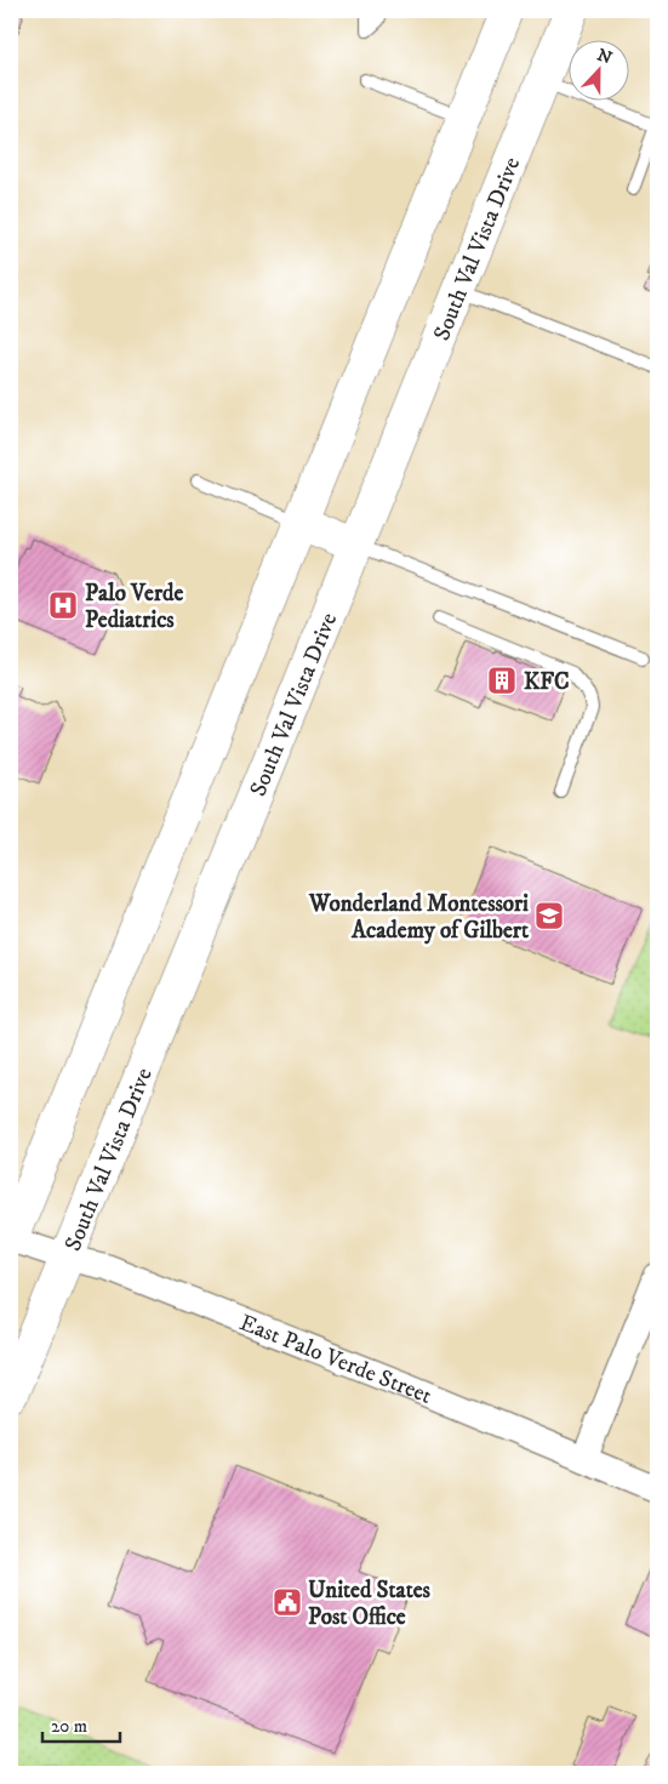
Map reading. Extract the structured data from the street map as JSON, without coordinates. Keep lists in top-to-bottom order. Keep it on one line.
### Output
{"streets":{"main road":["South Val Vista Drive"],"street":["East Palo Verde Street"]},"crossings":[["South Val Vista Drive","East Palo Verde Street"]],"places":{"hospital":["Palo Verde Pediatrics"],"building":["KFC"],"school or university":["Wonderland Montessori Academy of Gilbert"],"public building":["United States Post Office"]},"scale_bar":"20 m","north":"top"}
